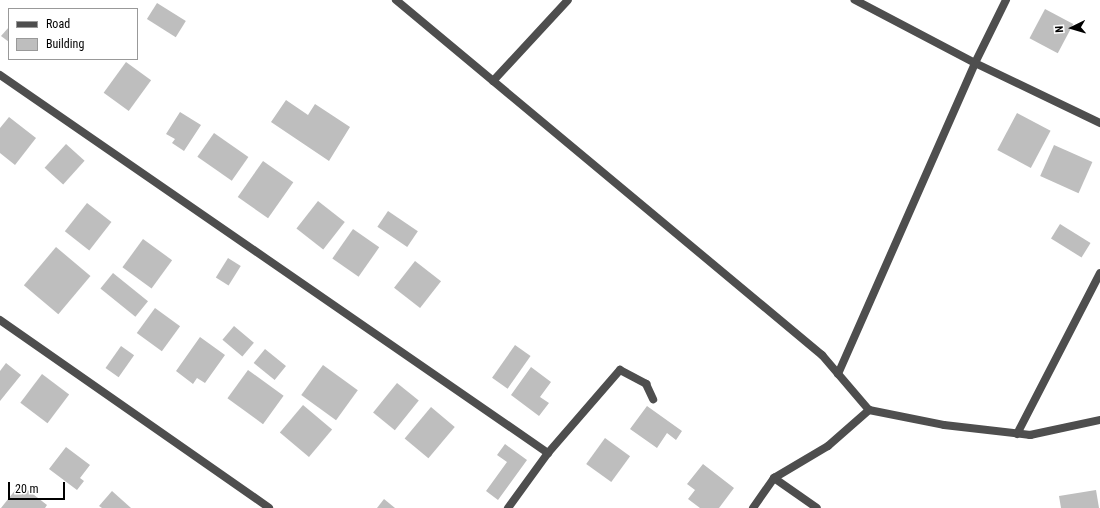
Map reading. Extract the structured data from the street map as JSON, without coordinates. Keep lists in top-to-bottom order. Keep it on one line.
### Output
{"legend":["Road","Building"],"scale_bar":"20 m","north":"left"}
